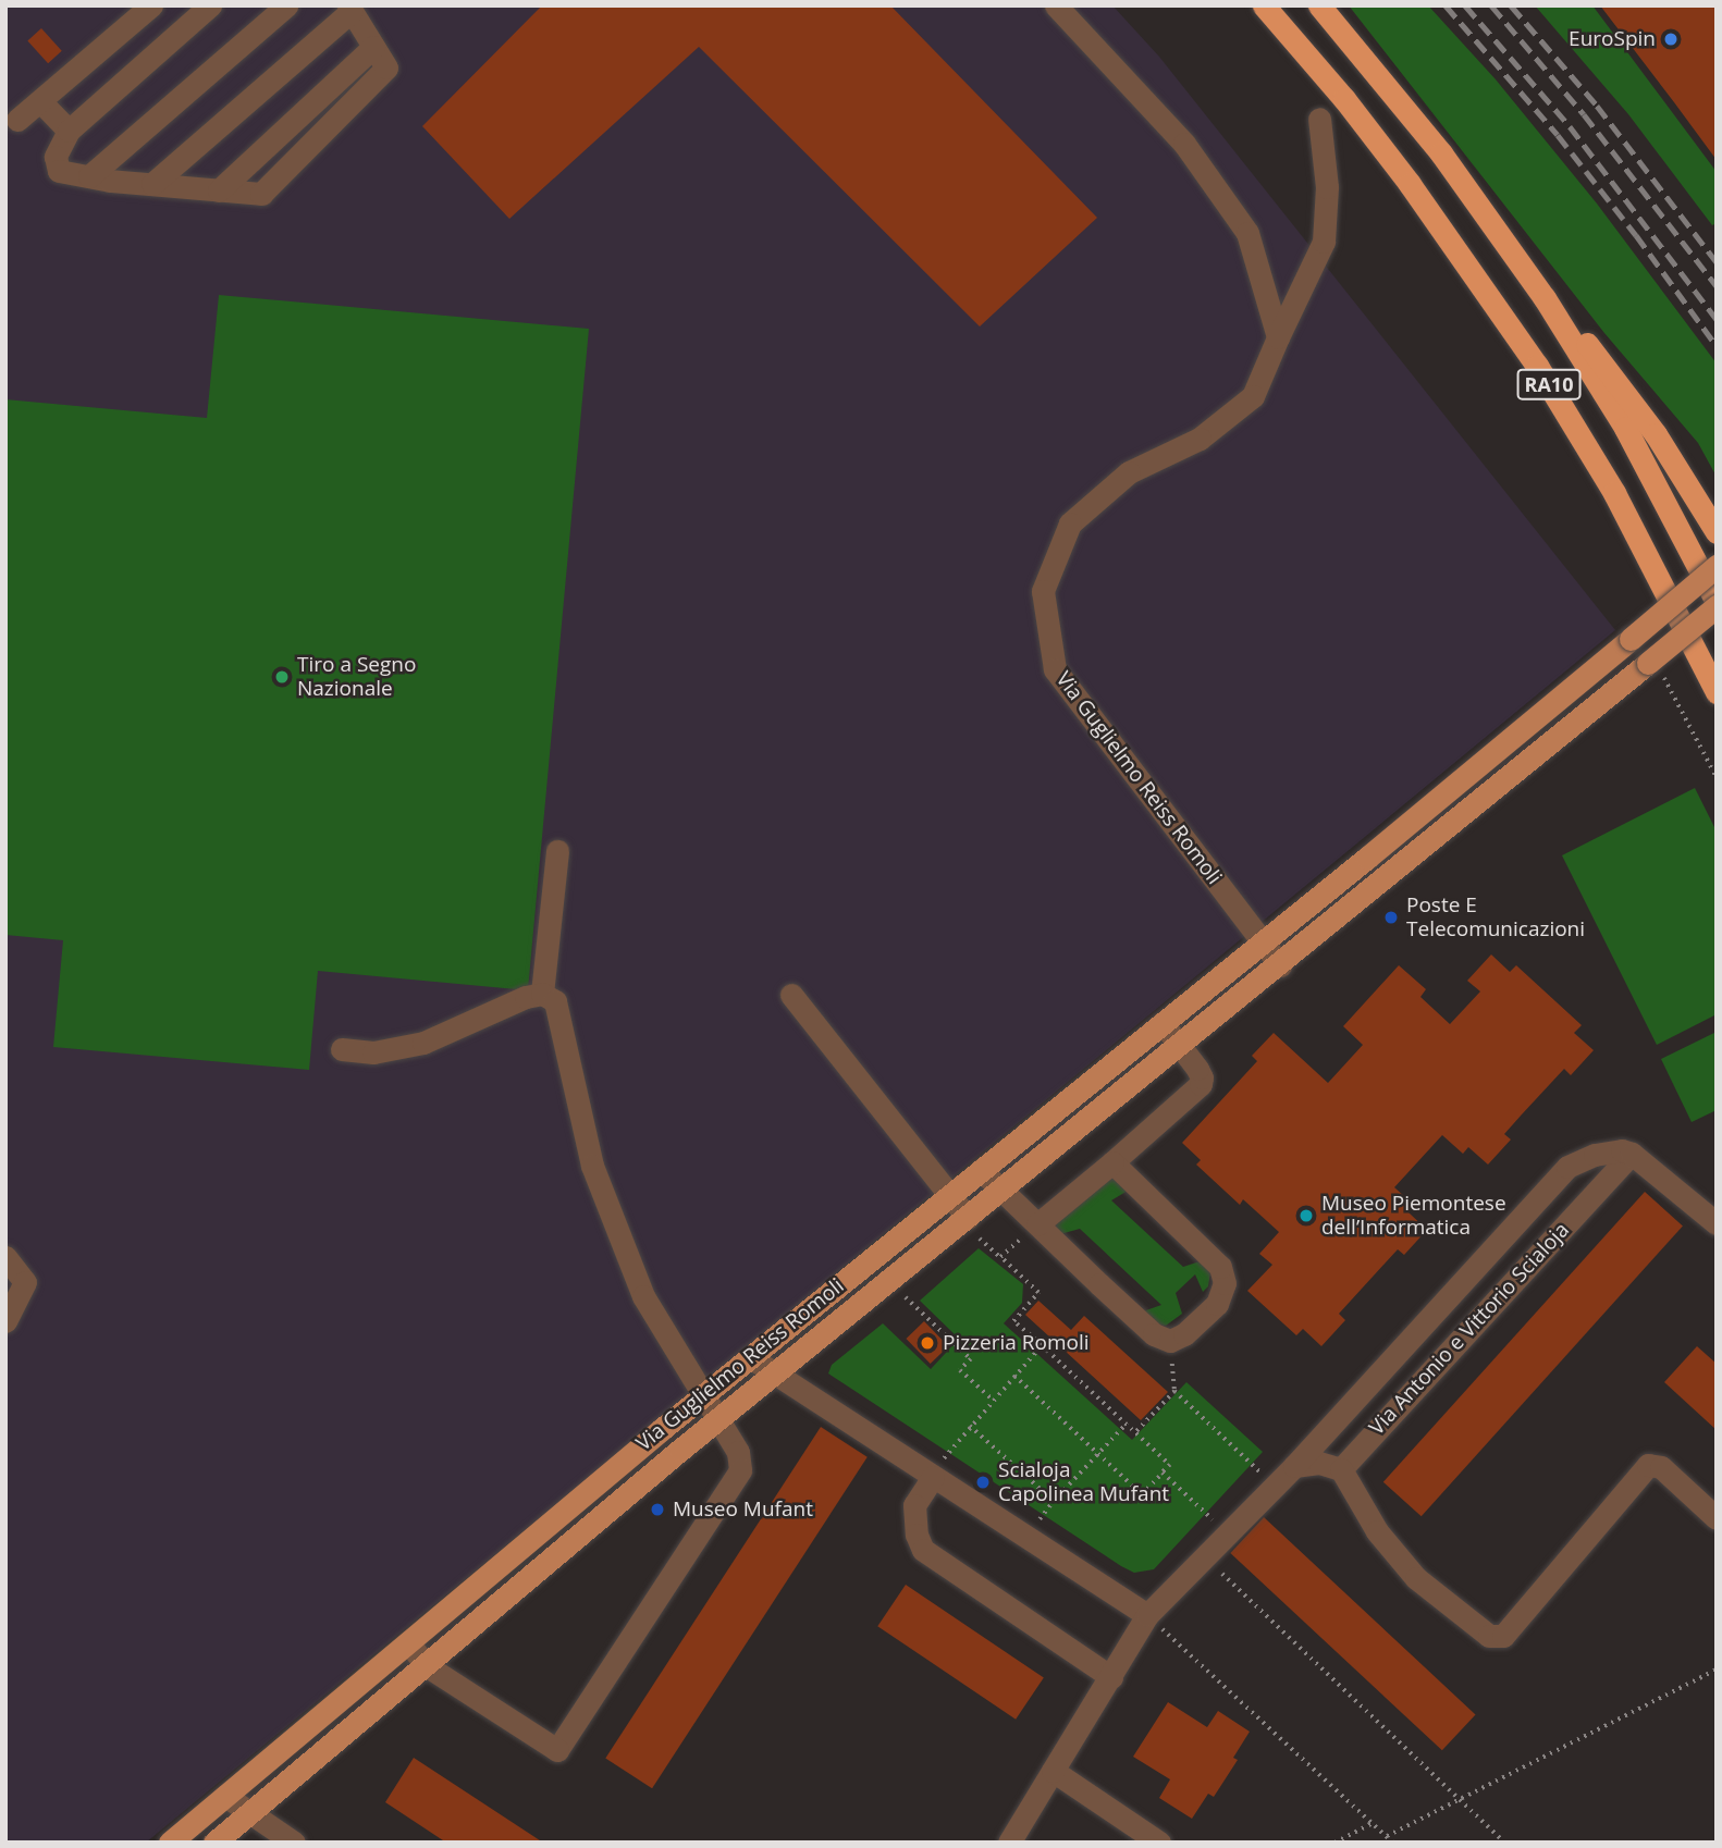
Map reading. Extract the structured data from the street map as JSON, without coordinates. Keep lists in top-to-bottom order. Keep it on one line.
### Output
{"streets":{"highway":["RA10"],"main road":["Via Guglielmo Reiss Romoli"],"street":["Via Antonio e Vittorio Scialoja"]},"crossings":[["RA10","Via Guglielmo Reiss Romoli"]],"places":["EuroSpin","Tiro a Segno Nazionale","Poste E Telecomunicazioni","Museo Piemontese dell’Informatica","Pizzeria Romoli","Scialoja Capolinea Mufant","Museo Mufant"]}
